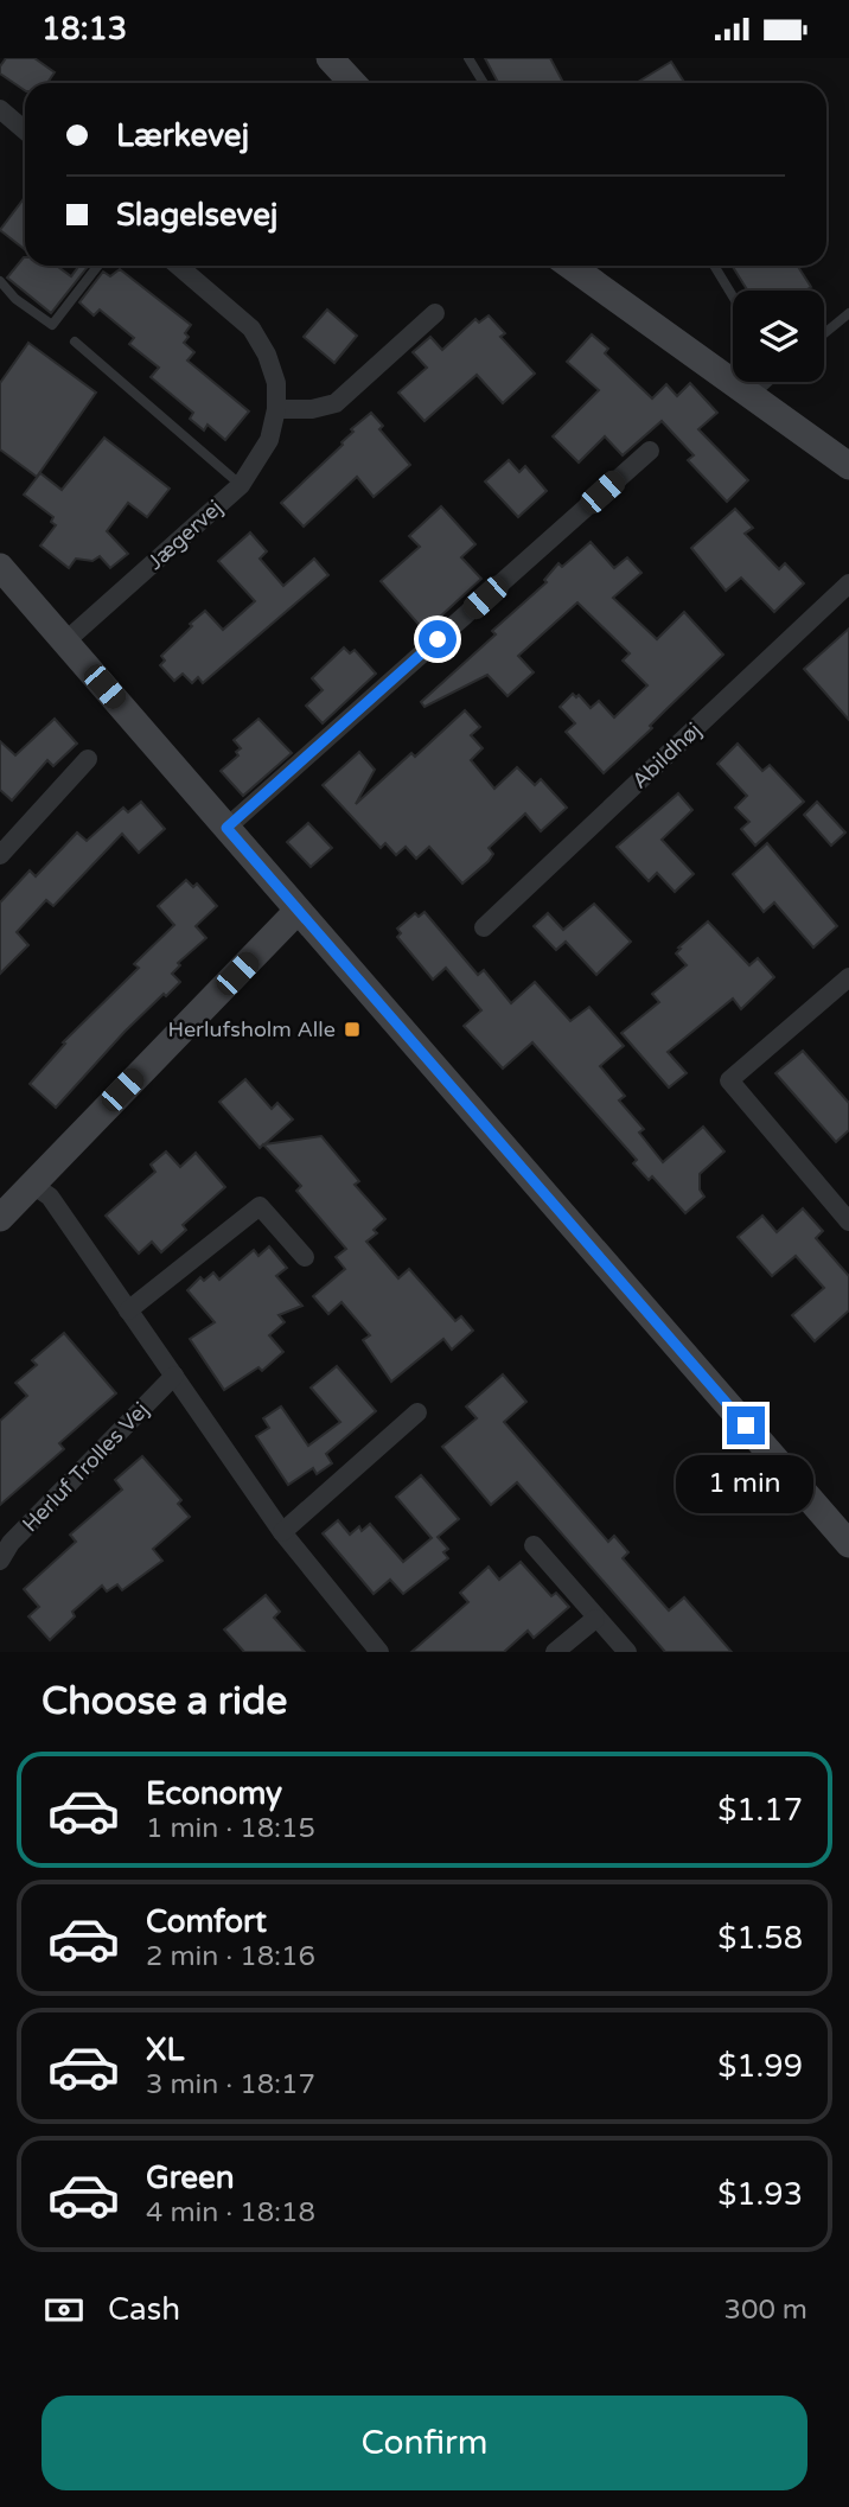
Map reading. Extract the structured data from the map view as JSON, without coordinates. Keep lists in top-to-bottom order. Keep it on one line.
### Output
{"streets":{"street":["Jægervej","Abildhøj","Herluf Trolles Vej"]},"places":{"transit":["Herlufsholm Alle"]},"page":{"status":"18:13","banner":["Lærkevej","Slagelsevej"],"bubble":"1 min","heading":"Choose a ride","list":[{"name":"Economy","note":"1 min · 18:15","value":"$1.17"},{"name":"Comfort","note":"2 min · 18:16","value":"$1.58"},{"name":"XL","note":"3 min · 18:17","value":"$1.99"},{"name":"Green","note":"4 min · 18:18","value":"$1.93"}],"pay":["Cash","300 m"],"buttons":"Confirm"}}
